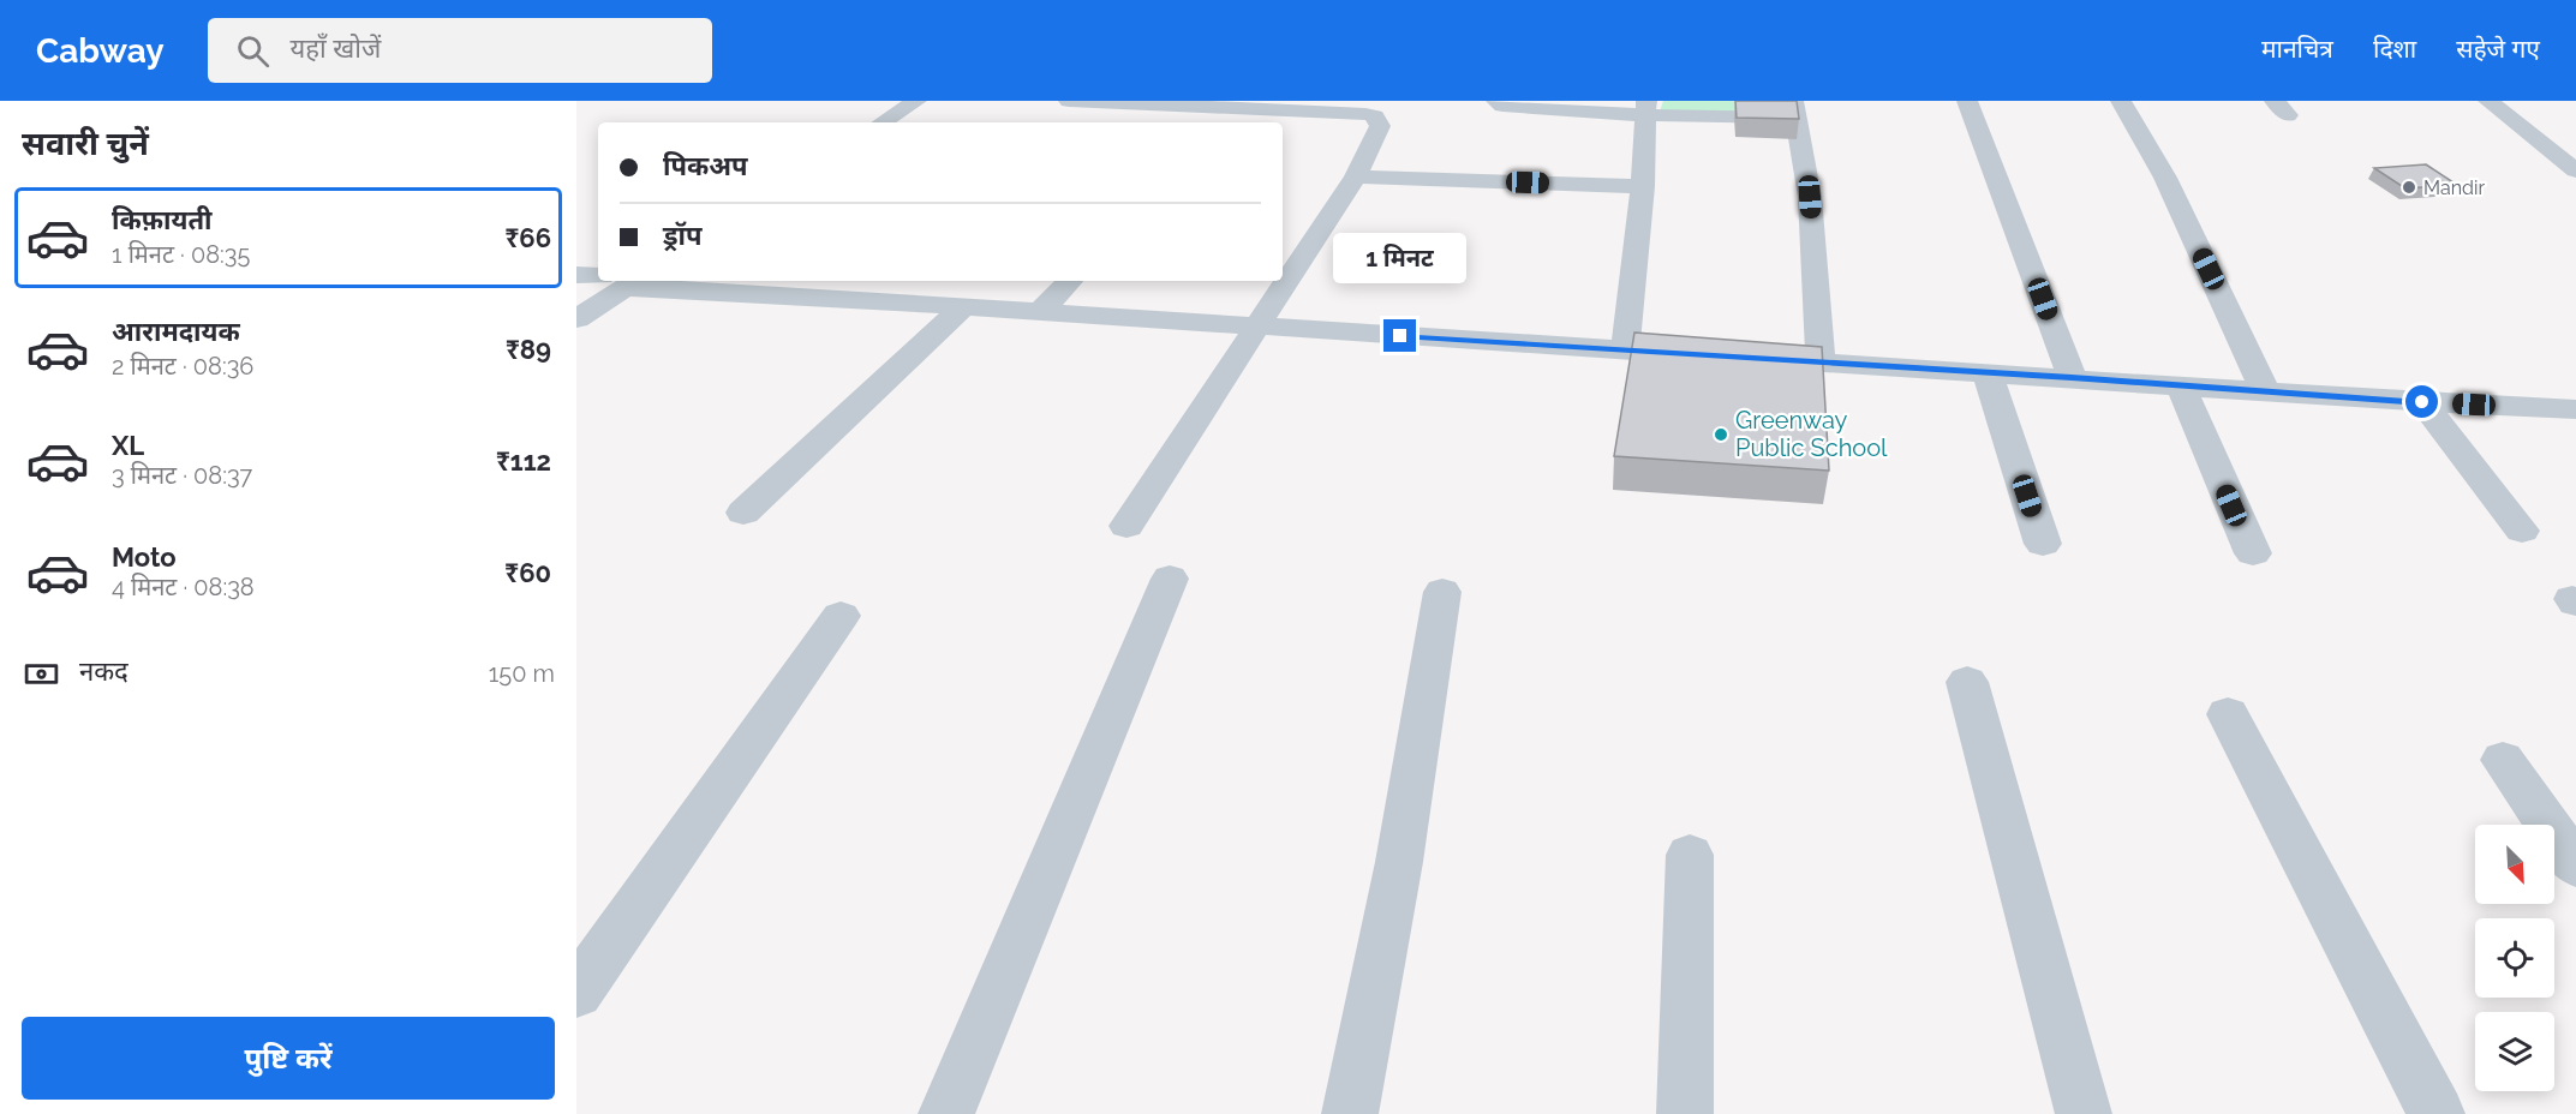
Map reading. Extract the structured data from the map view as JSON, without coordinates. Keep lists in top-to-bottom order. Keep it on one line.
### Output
{"places":["Mandir","Greenway Public School"],"north":"bottom right","page":{"header":"Cabway","search":"यहाँ खोजें","nav":["मानचित्र","दिशा","सहेजे गए"],"heading":"सवारी चुनें","banner":["पिकअप","ड्रॉप"],"list":[{"name":"किफ़ायती","note":"1 मिनट · 08:35","value":"₹66"},{"name":"आरामदायक","note":"2 मिनट · 08:36","value":"₹89"},{"name":"XL","note":"3 मिनट · 08:37","value":"₹112"},{"name":"Moto","note":"4 मिनट · 08:38","value":"₹60"}],"bubble":"1 मिनट","pay":["नकद","150 m"],"buttons":"पुष्टि करें"}}
